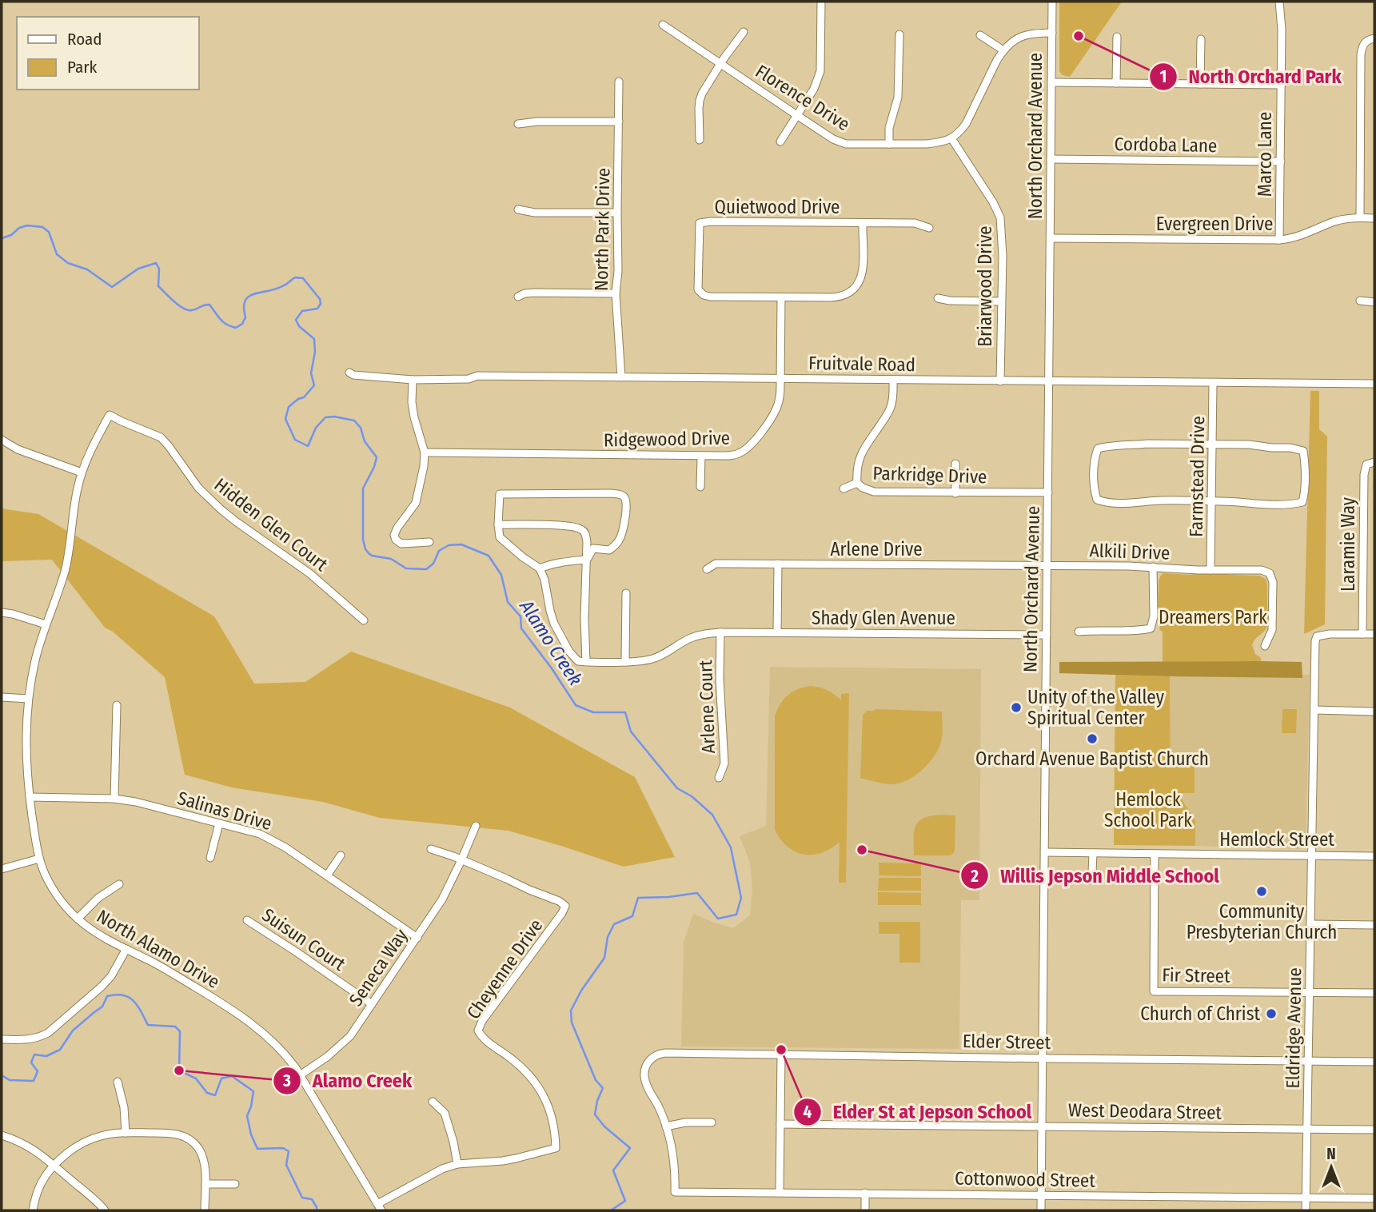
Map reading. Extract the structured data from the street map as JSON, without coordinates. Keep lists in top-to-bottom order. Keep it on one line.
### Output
{"streets":{"street":["Florence Drive","North Orchard Avenue","Cordoba Lane","Marco Lane","Quietwood Drive","Evergreen Drive","North Park Drive","Briarwood Drive","Fruitvale Road","Ridgewood Drive","Parkridge Drive","Farmstead Drive","Hidden Glen Court","Laramie Way","Arlene Drive","Alkili Drive","Shady Glen Avenue","Arlene Court","Salinas Drive","Hemlock Street","Suisun Court","North Alamo Drive","Seneca Way","Cheyenne Drive","Fir Street","Eldridge Avenue","Elder Street","West Deodara Street","Cottonwood Street"]},"crossings":[["Florence Drive","Briarwood Drive"],["North Orchard Avenue","Cordoba Lane"],["North Orchard Avenue","Evergreen Drive"],["North Orchard Avenue","Fruitvale Road"],["North Orchard Avenue","Parkridge Drive"],["North Orchard Avenue","Arlene Drive"],["North Orchard Avenue","Alkili Drive"],["North Orchard Avenue","Shady Glen Avenue"],["North Orchard Avenue","Hemlock Street"],["North Orchard Avenue","Elder Street"],["North Orchard Avenue","West Deodara Street"],["North Orchard Avenue","Cottonwood Street"],["Cordoba Lane","Marco Lane"],["Marco Lane","Evergreen Drive"],["Quietwood Drive","Ridgewood Drive"],["North Park Drive","Fruitvale Road"],["Briarwood Drive","Fruitvale Road"],["Fruitvale Road","Ridgewood Drive"],["Fruitvale Road","Parkridge Drive"],["Fruitvale Road","Farmstead Drive"],["Farmstead Drive","Alkili Drive"],["Hidden Glen Court","North Alamo Drive"],["Laramie Way","Eldridge Avenue"],["Arlene Drive","Alkili Drive"],["Shady Glen Avenue","Arlene Court"],["Salinas Drive","North Alamo Drive"],["Salinas Drive","Seneca Way"],["Hemlock Street","Fir Street"],["Hemlock Street","Eldridge Avenue"],["Suisun Court","Seneca Way"],["North Alamo Drive","Seneca Way"],["North Alamo Drive","Cheyenne Drive"],["Seneca Way","Cheyenne Drive"],["Fir Street","Eldridge Avenue"],["Eldridge Avenue","Elder Street"],["Eldridge Avenue","West Deodara Street"],["Eldridge Avenue","Cottonwood Street"],["Elder Street","Cottonwood Street"]],"water":["Alamo Creek"],"parks":["Dreamers Park","Hemlock School Park"],"places":["North Orchard Park","Unity of the Valley Spiritual Center","Orchard Avenue Baptist Church","Willis Jepson Middle School","Community Presbyterian Church","Church of Christ","Elder St at Jepson School","Alamo Creek"],"legend":["Road","Park"],"north":"top"}
